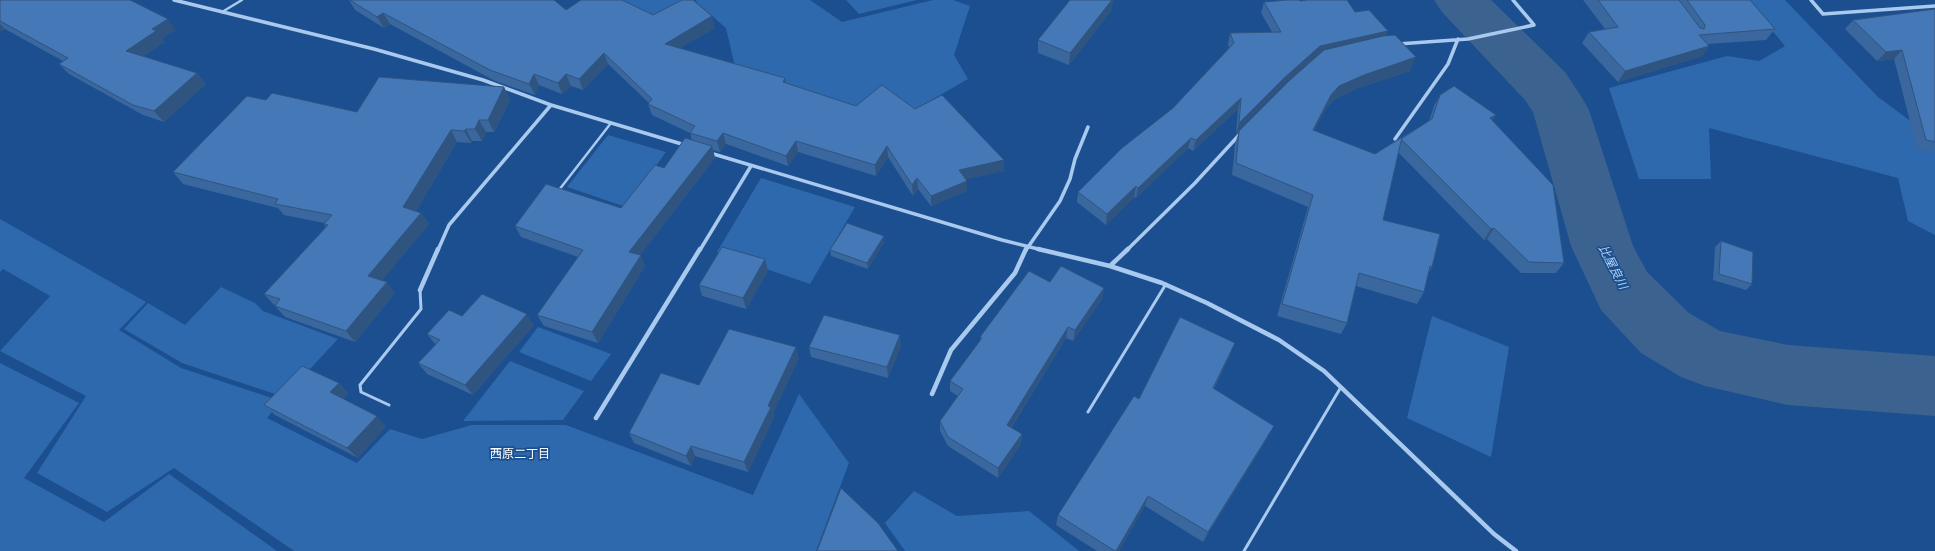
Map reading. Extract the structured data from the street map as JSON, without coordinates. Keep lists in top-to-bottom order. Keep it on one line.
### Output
{"districts":["西原二丁目"],"water":["比屋良川"]}
